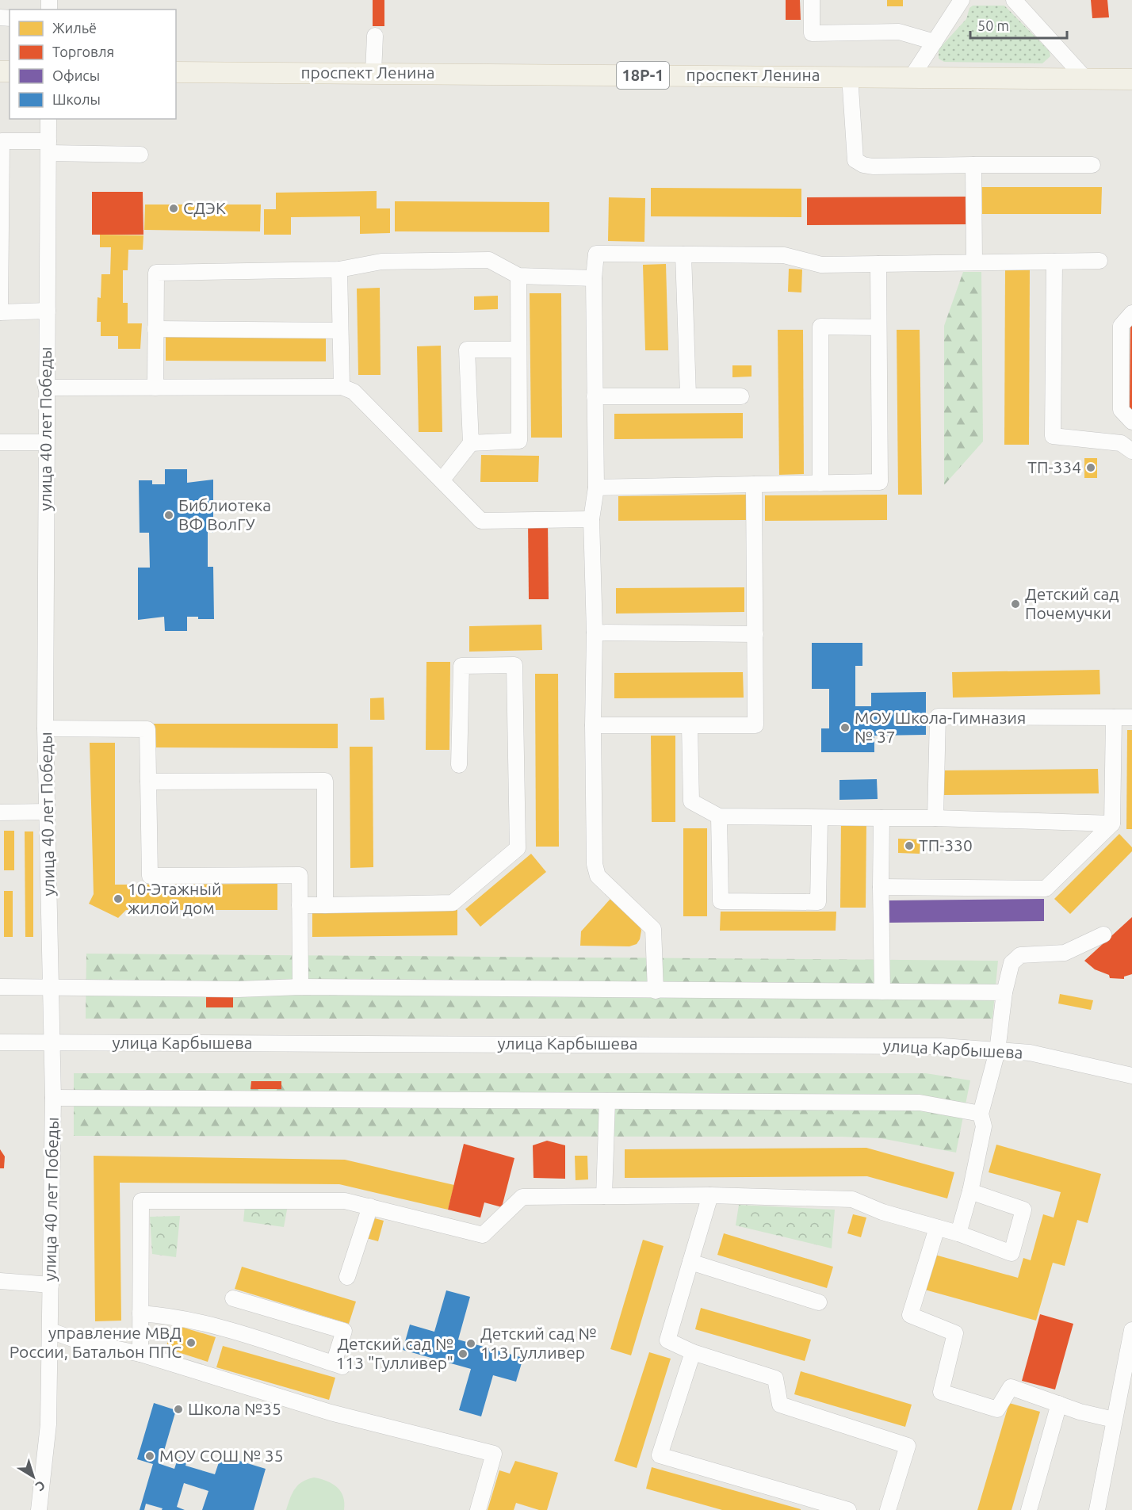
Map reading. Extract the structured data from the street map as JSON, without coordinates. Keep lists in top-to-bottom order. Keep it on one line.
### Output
{"streets":{"main road":["проспект Ленина","18Р-1"],"street":["улица 40 лет Победы","улица Карбышева"]},"crossings":[["улица 40 лет Победы","улица Карбышева"]],"places":["СДЭК","ТП-334","Библиотека ВФ ВолГУ","Детский сад Почемучки","МОУ Школа-Гимназия № 37","ТП-330","10-Этажный жилой дом","управление МВД России, Батальон ППС","Детский сад № 113 Гулливер","Детский сад № 113 \"Гулливер\"","Школа №35","МОУ СОШ № 35"],"legend":["Жильё","Торговля","Офисы","Школы"],"scale_bar":"50 m","north":"bottom right"}
